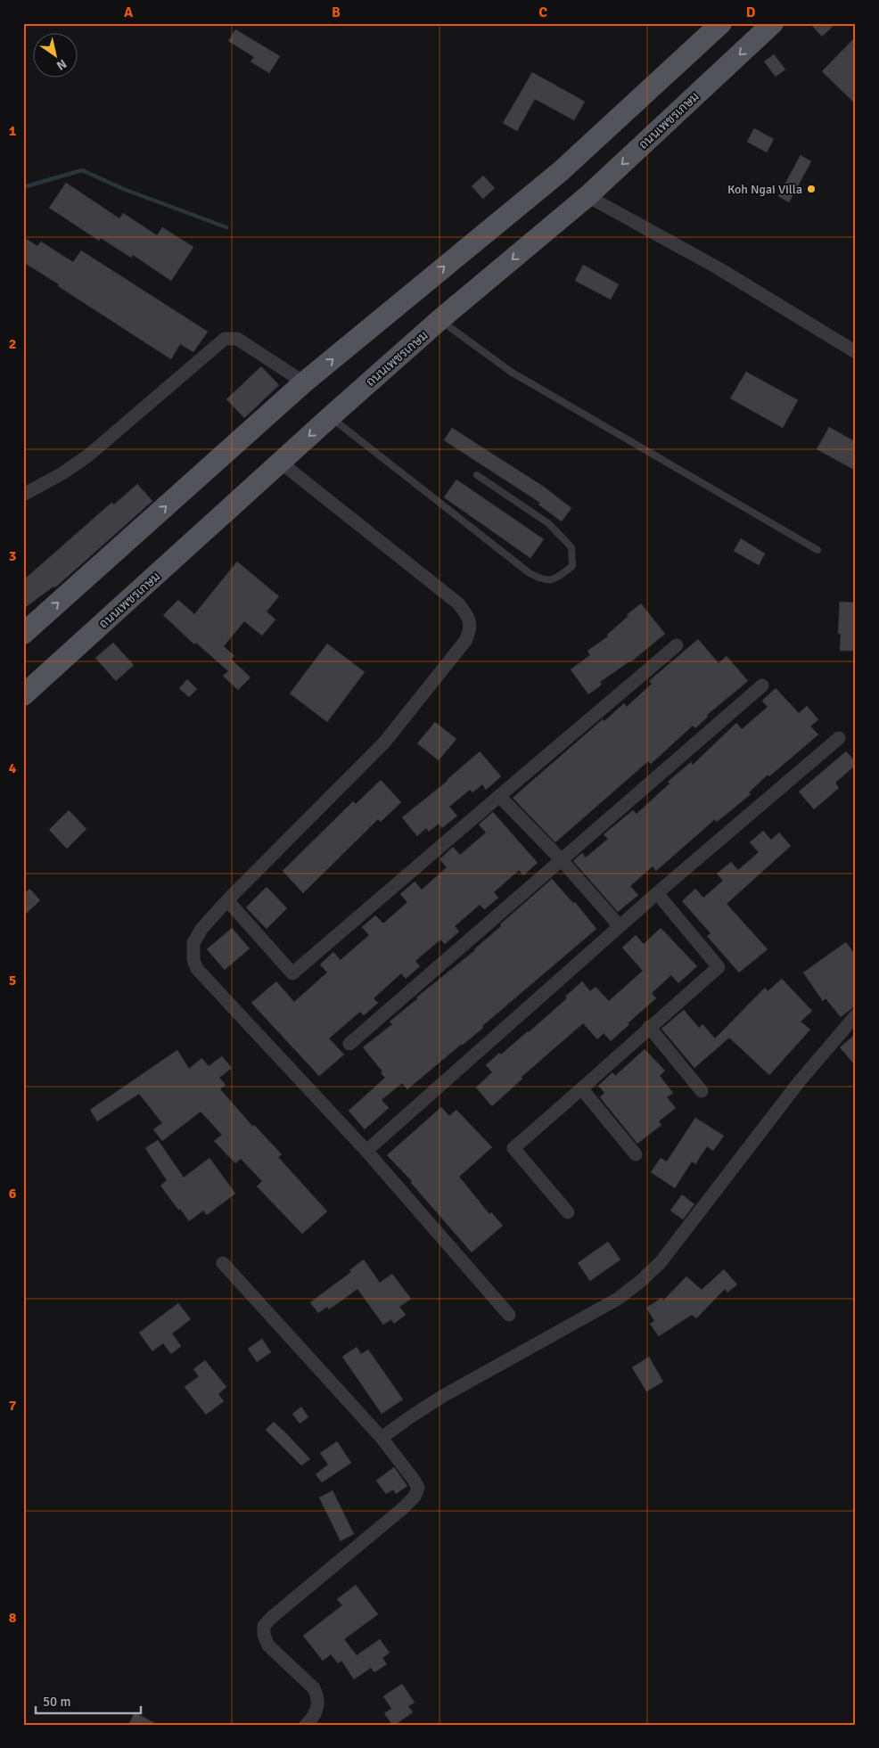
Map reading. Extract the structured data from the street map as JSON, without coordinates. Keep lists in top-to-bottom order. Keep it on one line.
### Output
{"streets":{"main road":["ถนนเพชรเกษม"]},"places":["Koh Ngai Villa"],"scale_bar":"50 m","north":"bottom right","grid":{"columns":["A","B","C","D"],"rows":["1","2","3","4","5","6","7","8"]}}
